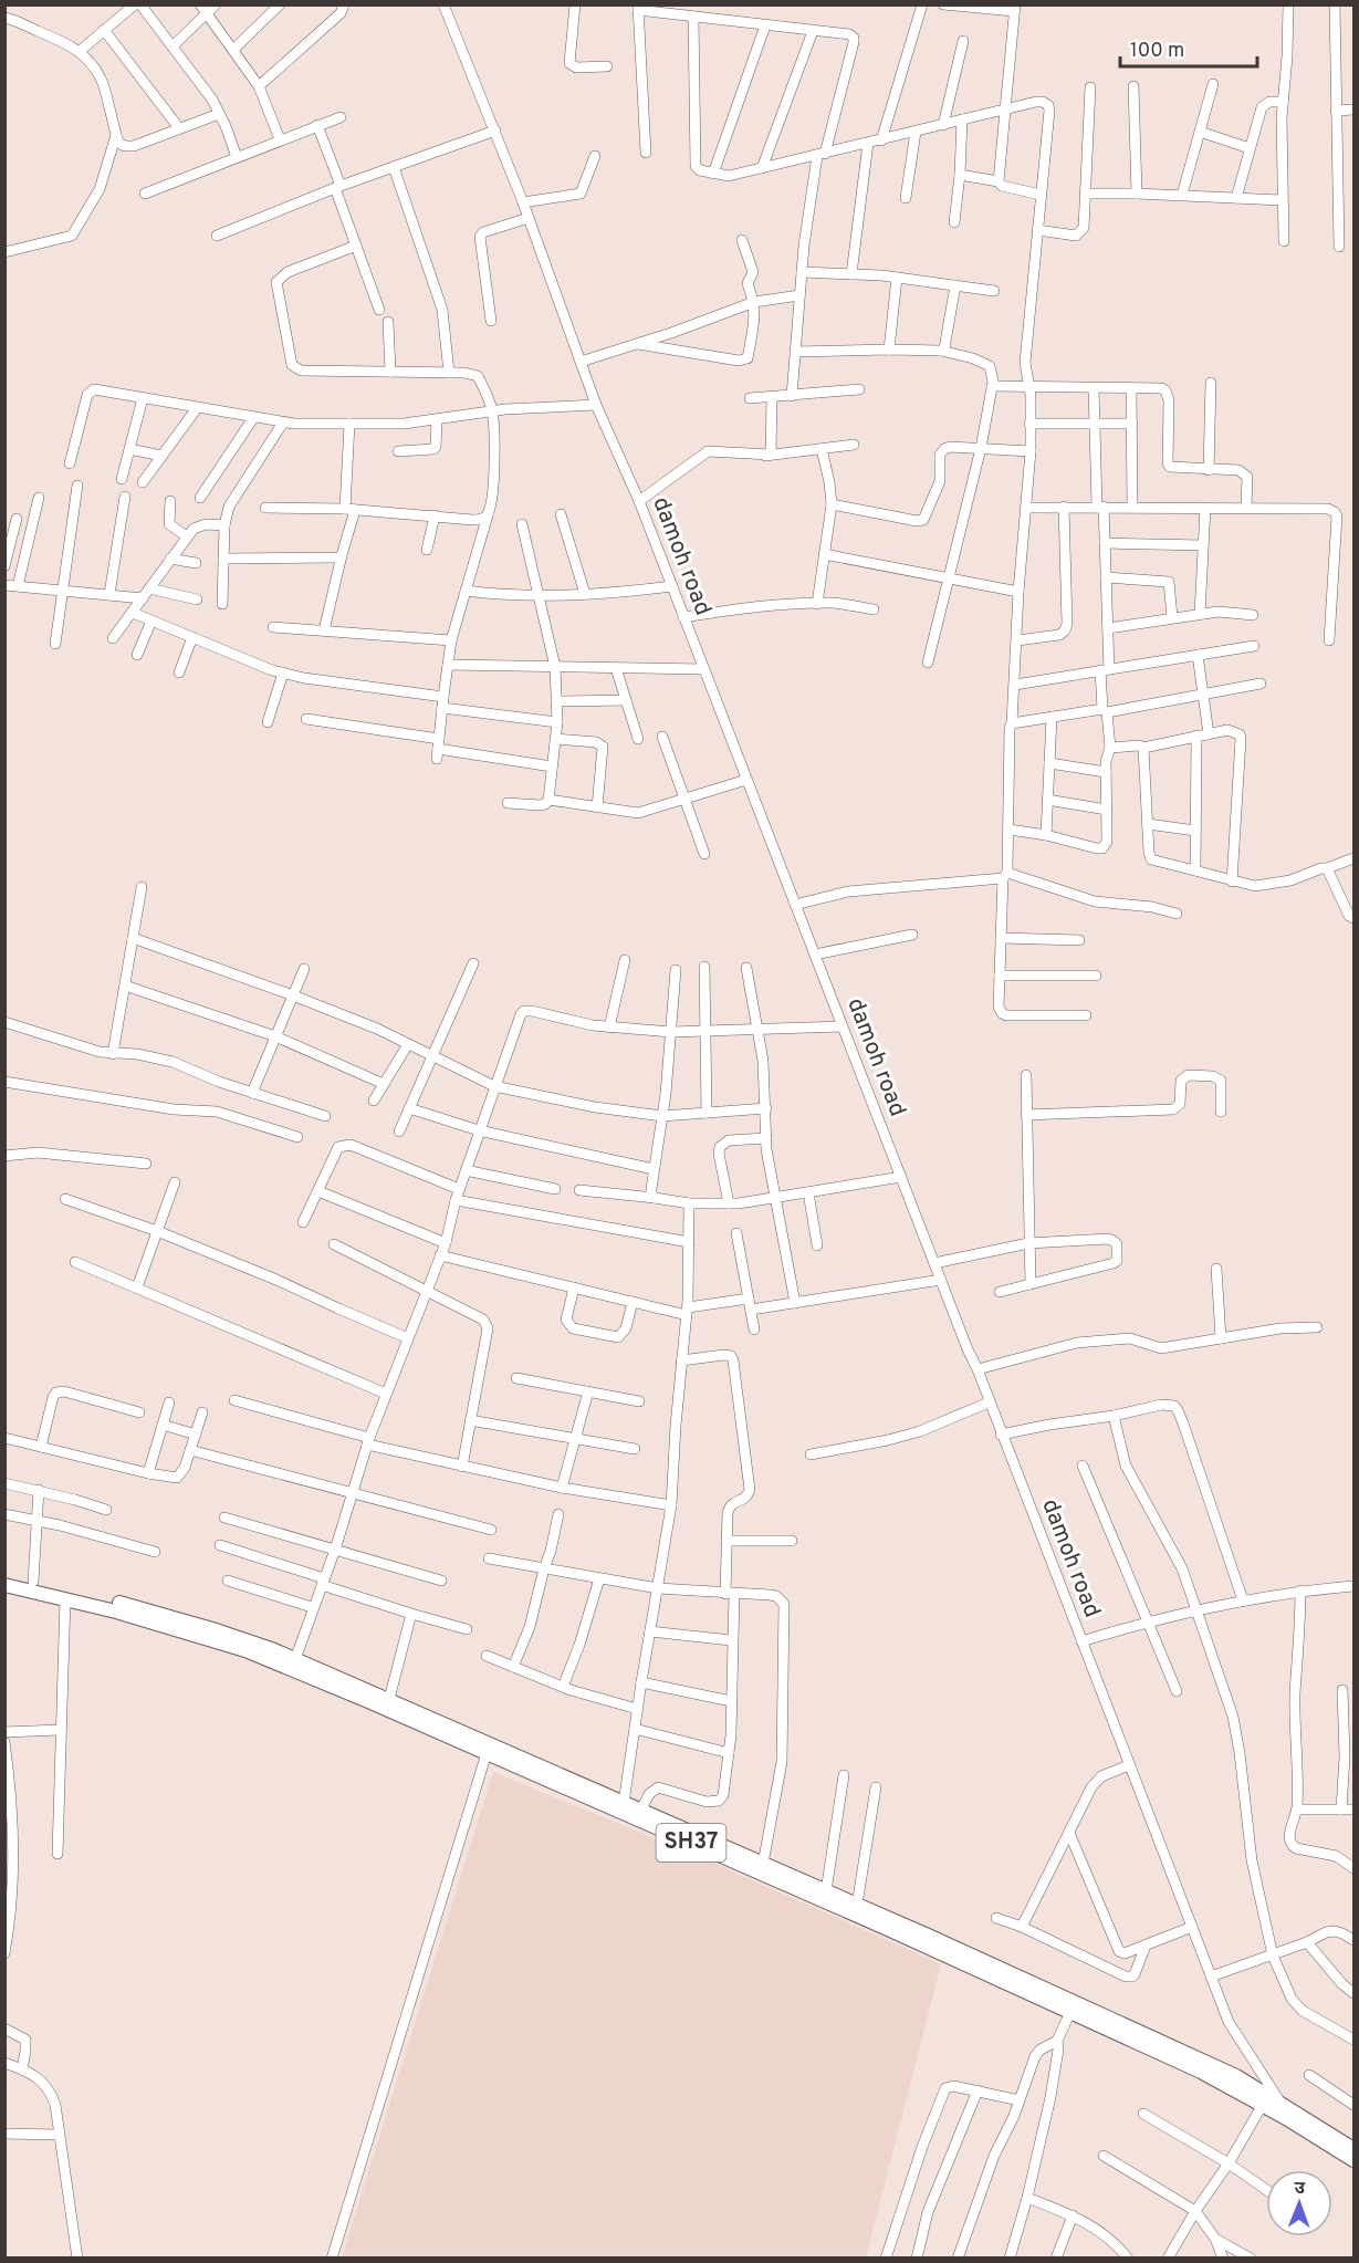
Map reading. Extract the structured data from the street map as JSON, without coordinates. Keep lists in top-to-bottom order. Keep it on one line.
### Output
{"streets":{"main road":["SH37"],"street":["damoh road"]},"crossings":[["damoh road","SH37"]],"scale_bar":"100 m","north":"top"}
